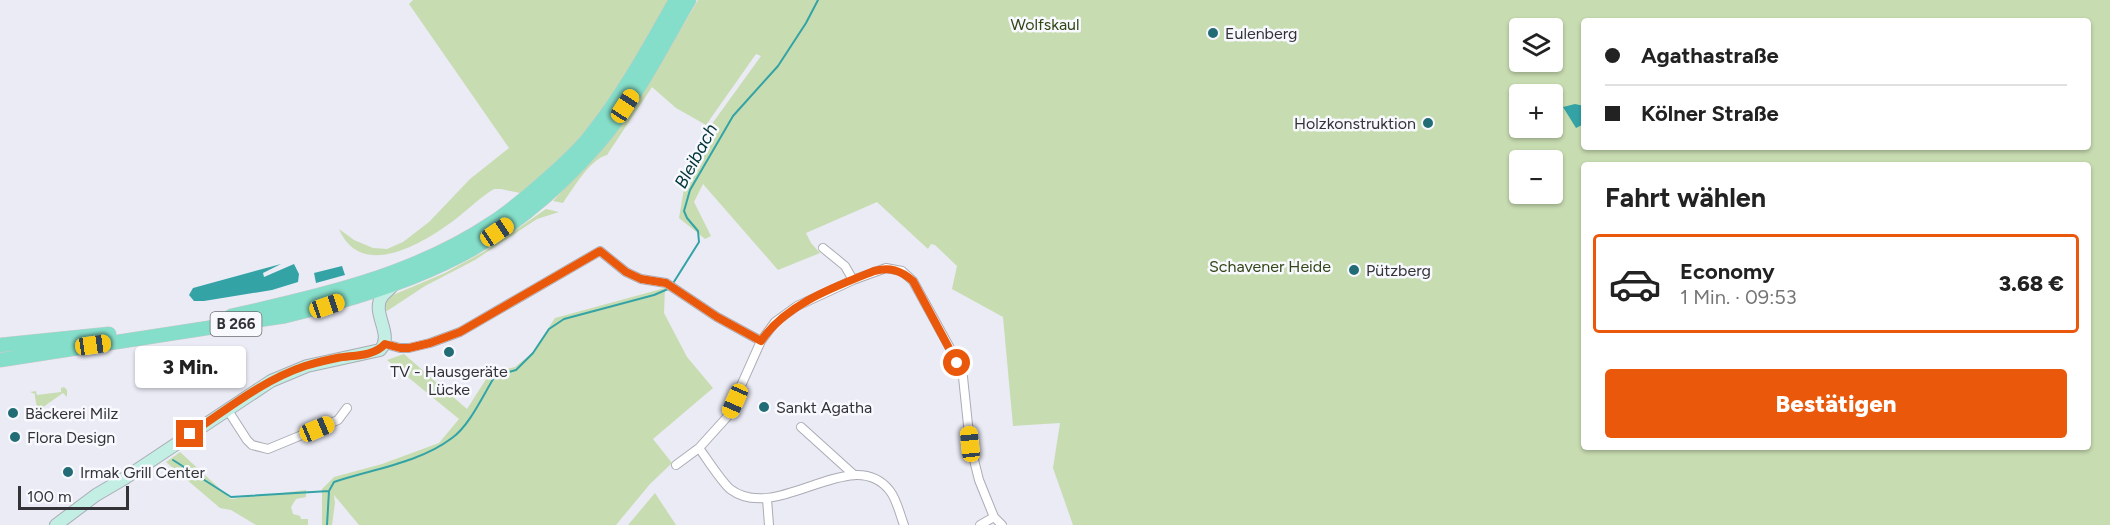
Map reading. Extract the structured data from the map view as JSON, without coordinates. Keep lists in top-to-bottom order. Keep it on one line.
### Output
{"streets":{"main road":["B 266"]},"water":["Bleibach"],"parks":["Wolfskaul","Schavener Heide"],"places":["Eulenberg","Holzkonstruktion","Pützberg","TV - Hausgeräte Lücke","Sankt Agatha","Bäckerei Milz","Flora Design","Irmak Grill Center"],"scale_bar":"100 m","page":{"map_buttons":["+","−"],"banner":["Agathastraße","Kölner Straße"],"heading":"Fahrt wählen","list":[{"name":"Economy","note":"1 Min. · 09:53","value":"3.68 €"}],"bubble":"3 Min.","buttons":"Bestätigen","scale":"100 m"}}
